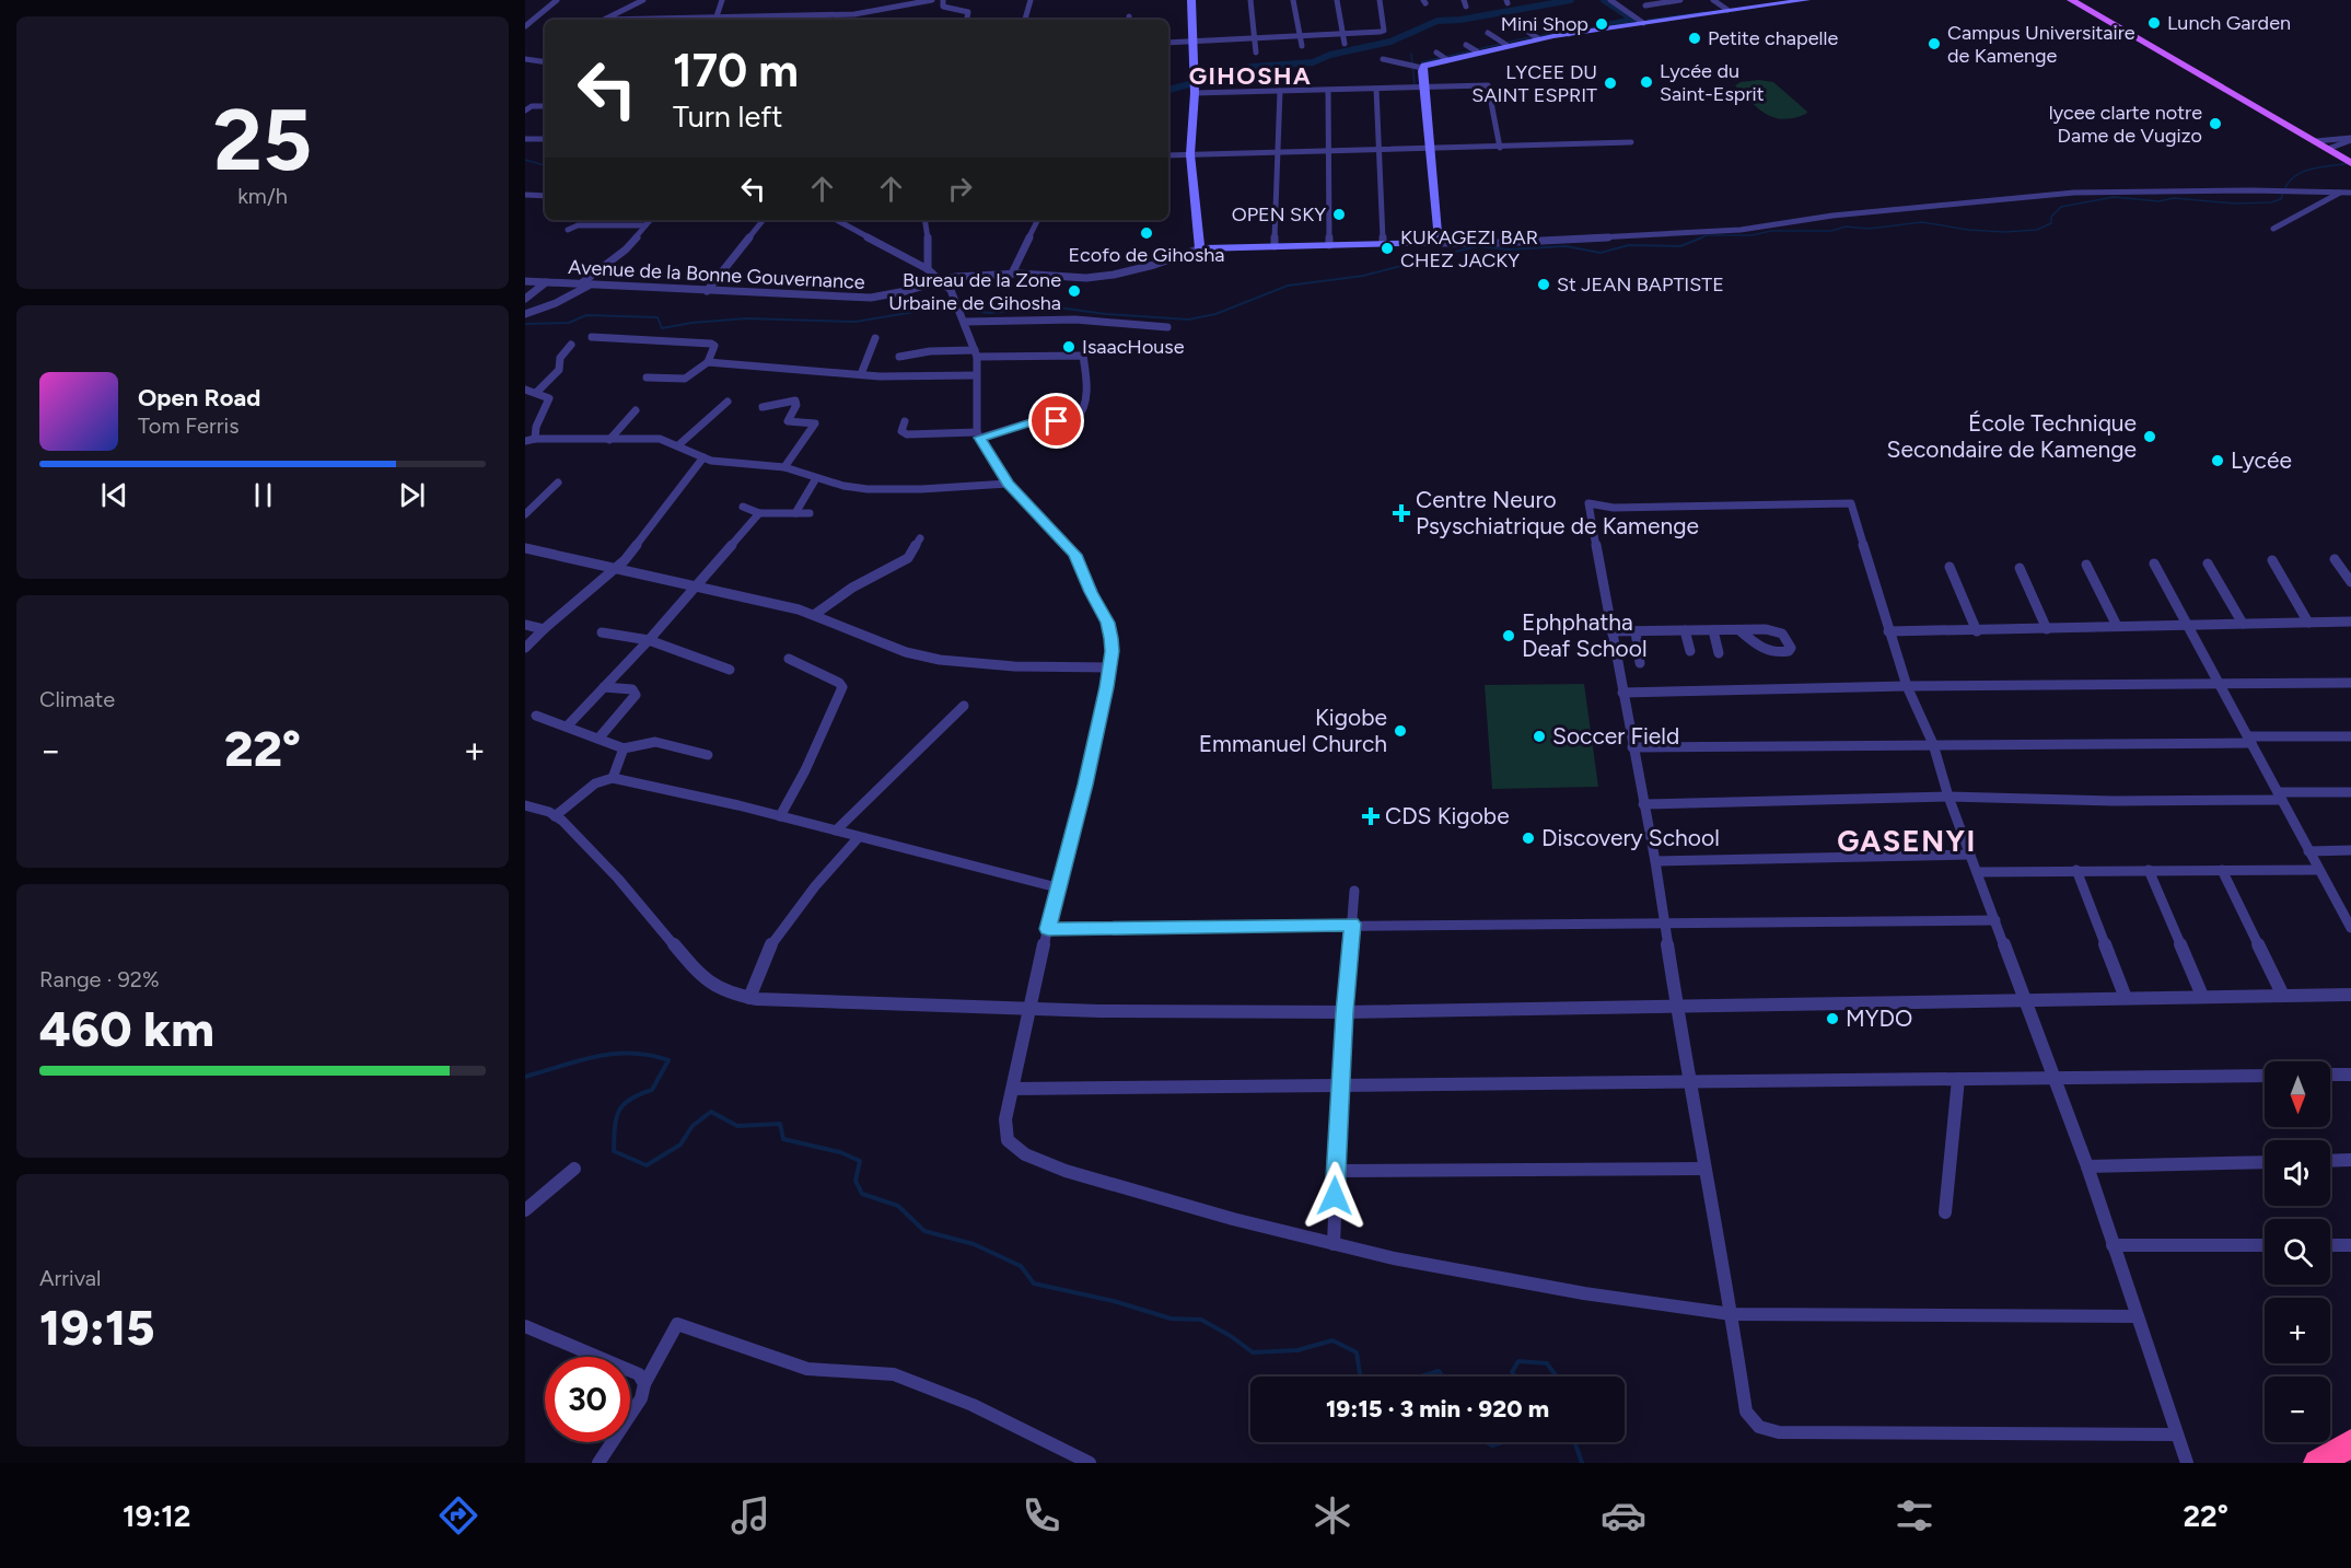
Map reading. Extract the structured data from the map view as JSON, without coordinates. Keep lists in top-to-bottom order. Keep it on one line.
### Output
{"streets":{"street":["Avenue de la Bonne Gouvernance"]},"districts":["GIHOSHA","GASENYI"],"places":{"other":["Lunch Garden","Mini Shop","Petite chapelle","Campus Universitaire de Kamenge","Lycée du Saint-Esprit","LYCEE DU SAINT ESPRIT","lycee clarte notre Dame de Vugizo","OPEN SKY","Ecofo de Gihosha","KUKAGEZI BAR CHEZ JACKY","St JEAN BAPTISTE","Bureau de la Zone Urbaine de Gihosha","IsaacHouse","École Technique Secondaire de Kamenge","Lycée","Ephphatha Deaf School","Kigobe Emmanuel Church","Soccer Field","Discovery School","MYDO"],"health":["Centre Neuro Psyschiatrique de Kamenge","CDS Kigobe"]},"north":"bottom","page":{"tile":[["25","km/h"],"Climate",["Range · 92%","460 km"],["Arrival","19:15"]],"turn":["170 m","Turn left"],"song":["Open Road","Tom Ferris"],"heat":["−","22°","+"],"map_buttons":["+","−"],"limit":"30","trip":"19:15 · 3 min · 920 m","tabs":["19:12","22°"]}}
